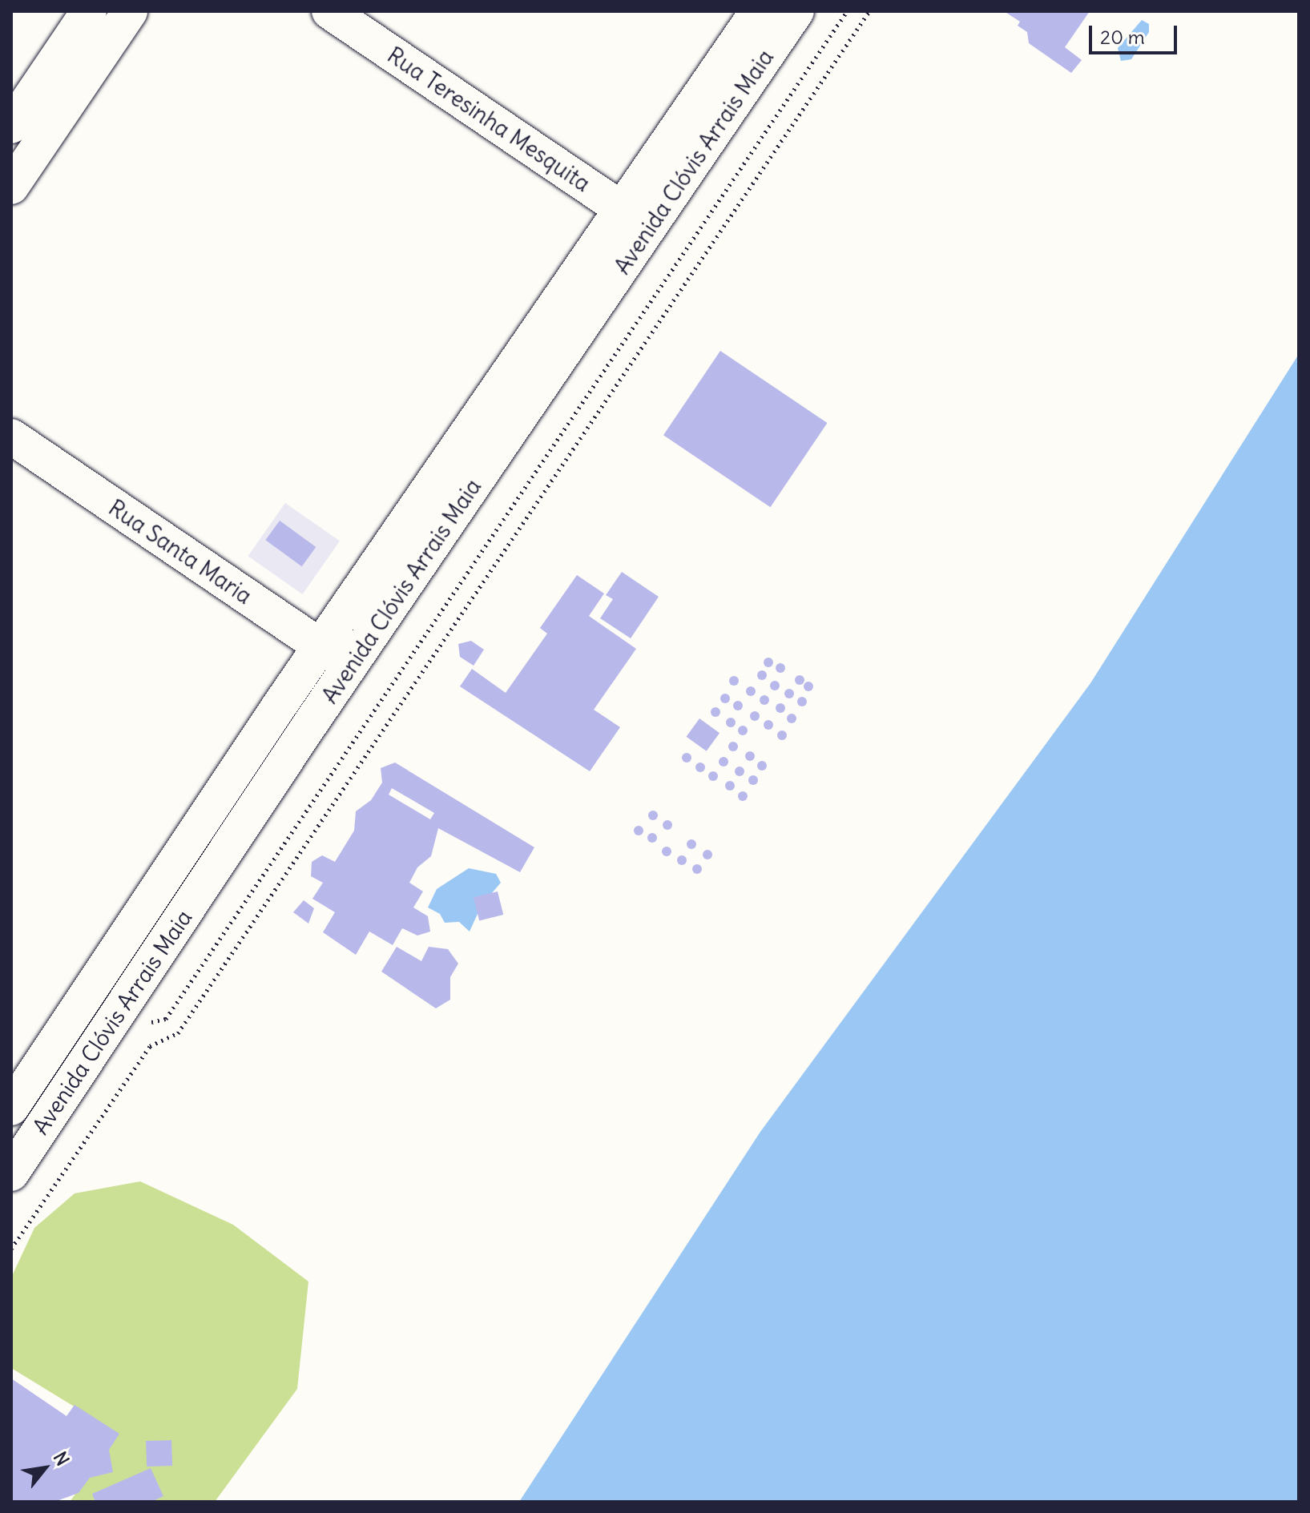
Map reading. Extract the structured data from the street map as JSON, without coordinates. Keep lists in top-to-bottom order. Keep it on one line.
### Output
{"streets":{"main road":["Rua Teresinha Mesquita","Avenida Clóvis Arrais Maia","Rua Santa Maria"]},"crossings":[["Rua Teresinha Mesquita","Avenida Clóvis Arrais Maia"],["Avenida Clóvis Arrais Maia","Rua Santa Maria"]],"scale_bar":"20 m","north":"top right"}
